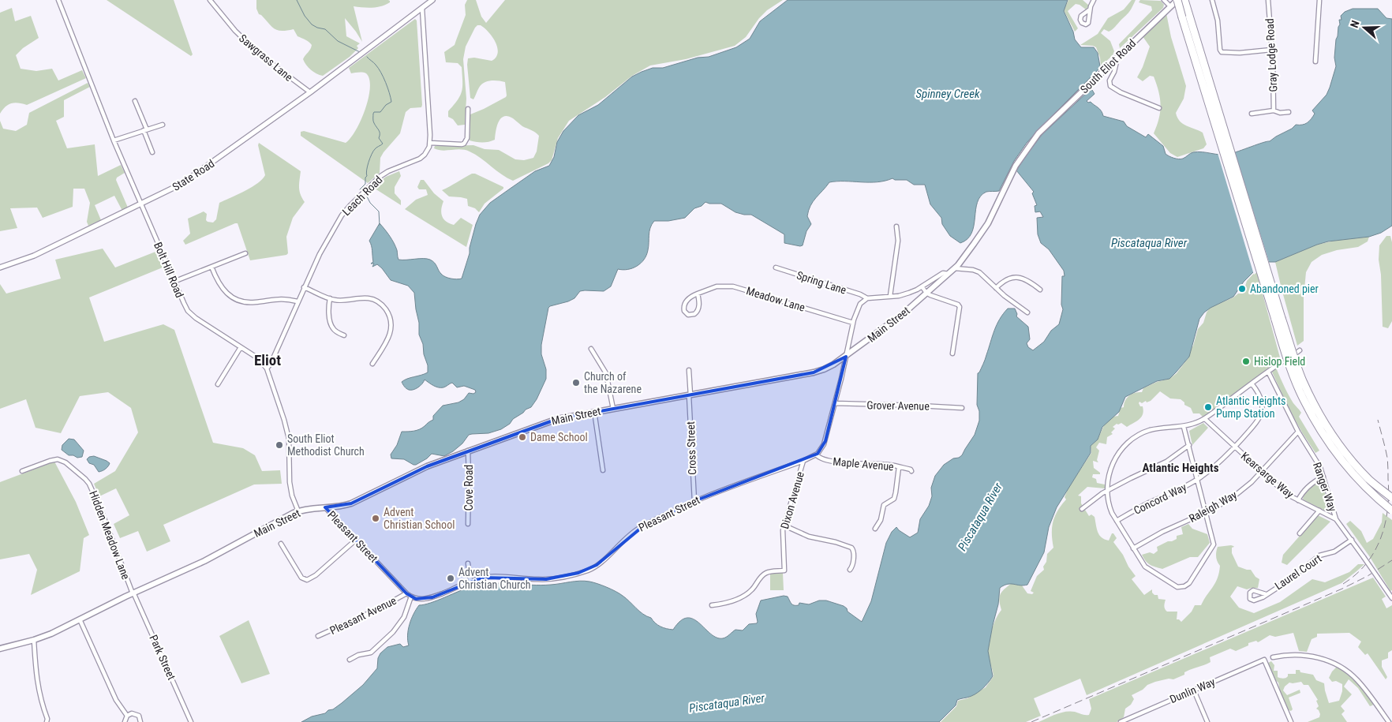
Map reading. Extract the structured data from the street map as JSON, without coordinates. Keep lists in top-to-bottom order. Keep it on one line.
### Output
{"streets":{"main road":["South Eliot Road","Main Street"],"street":["Gray Lodge Road","Sawgrass Lane","State Road","Leach Road","Bolt Hill Road","Spring Lane","Meadow Lane","Grover Avenue","Cross Street","Maple Avenue","Kearsarge Way","Ranger Way","Cove Road","Concord Way","Dixon Avenue","Raleigh Way","Pleasant Street","Hidden Meadow Lane","Laurel Court","Pleasant Avenue","Park Street","Dunlin Way"]},"crossings":[["Sawgrass Lane","State Road"],["South Eliot Road","Main Street"],["State Road","Bolt Hill Road"],["Leach Road","Bolt Hill Road"],["Bolt Hill Road","Main Street"],["Main Street","Cross Street"],["Main Street","Cove Road"],["Main Street","Pleasant Street"],["Main Street","Hidden Meadow Lane"],["Main Street","Park Street"],["Cross Street","Pleasant Street"],["Maple Avenue","Pleasant Street"],["Kearsarge Way","Ranger Way"],["Kearsarge Way","Concord Way"],["Kearsarge Way","Raleigh Way"],["Kearsarge Way","Laurel Court"],["Ranger Way","Raleigh Way"],["Dixon Avenue","Pleasant Street"],["Pleasant Street","Pleasant Avenue"],["Hidden Meadow Lane","Park Street"]],"districts":["Eliot","Atlantic Heights"],"water":["Spinney Creek","Piscataqua River"],"places":["Abandoned pier","Hislop Field","Church of the Nazarene","Atlantic Heights Pump Station","Dame School","South Eliot Methodist Church","Advent Christian School","Advent Christian Church"],"north":"left"}
